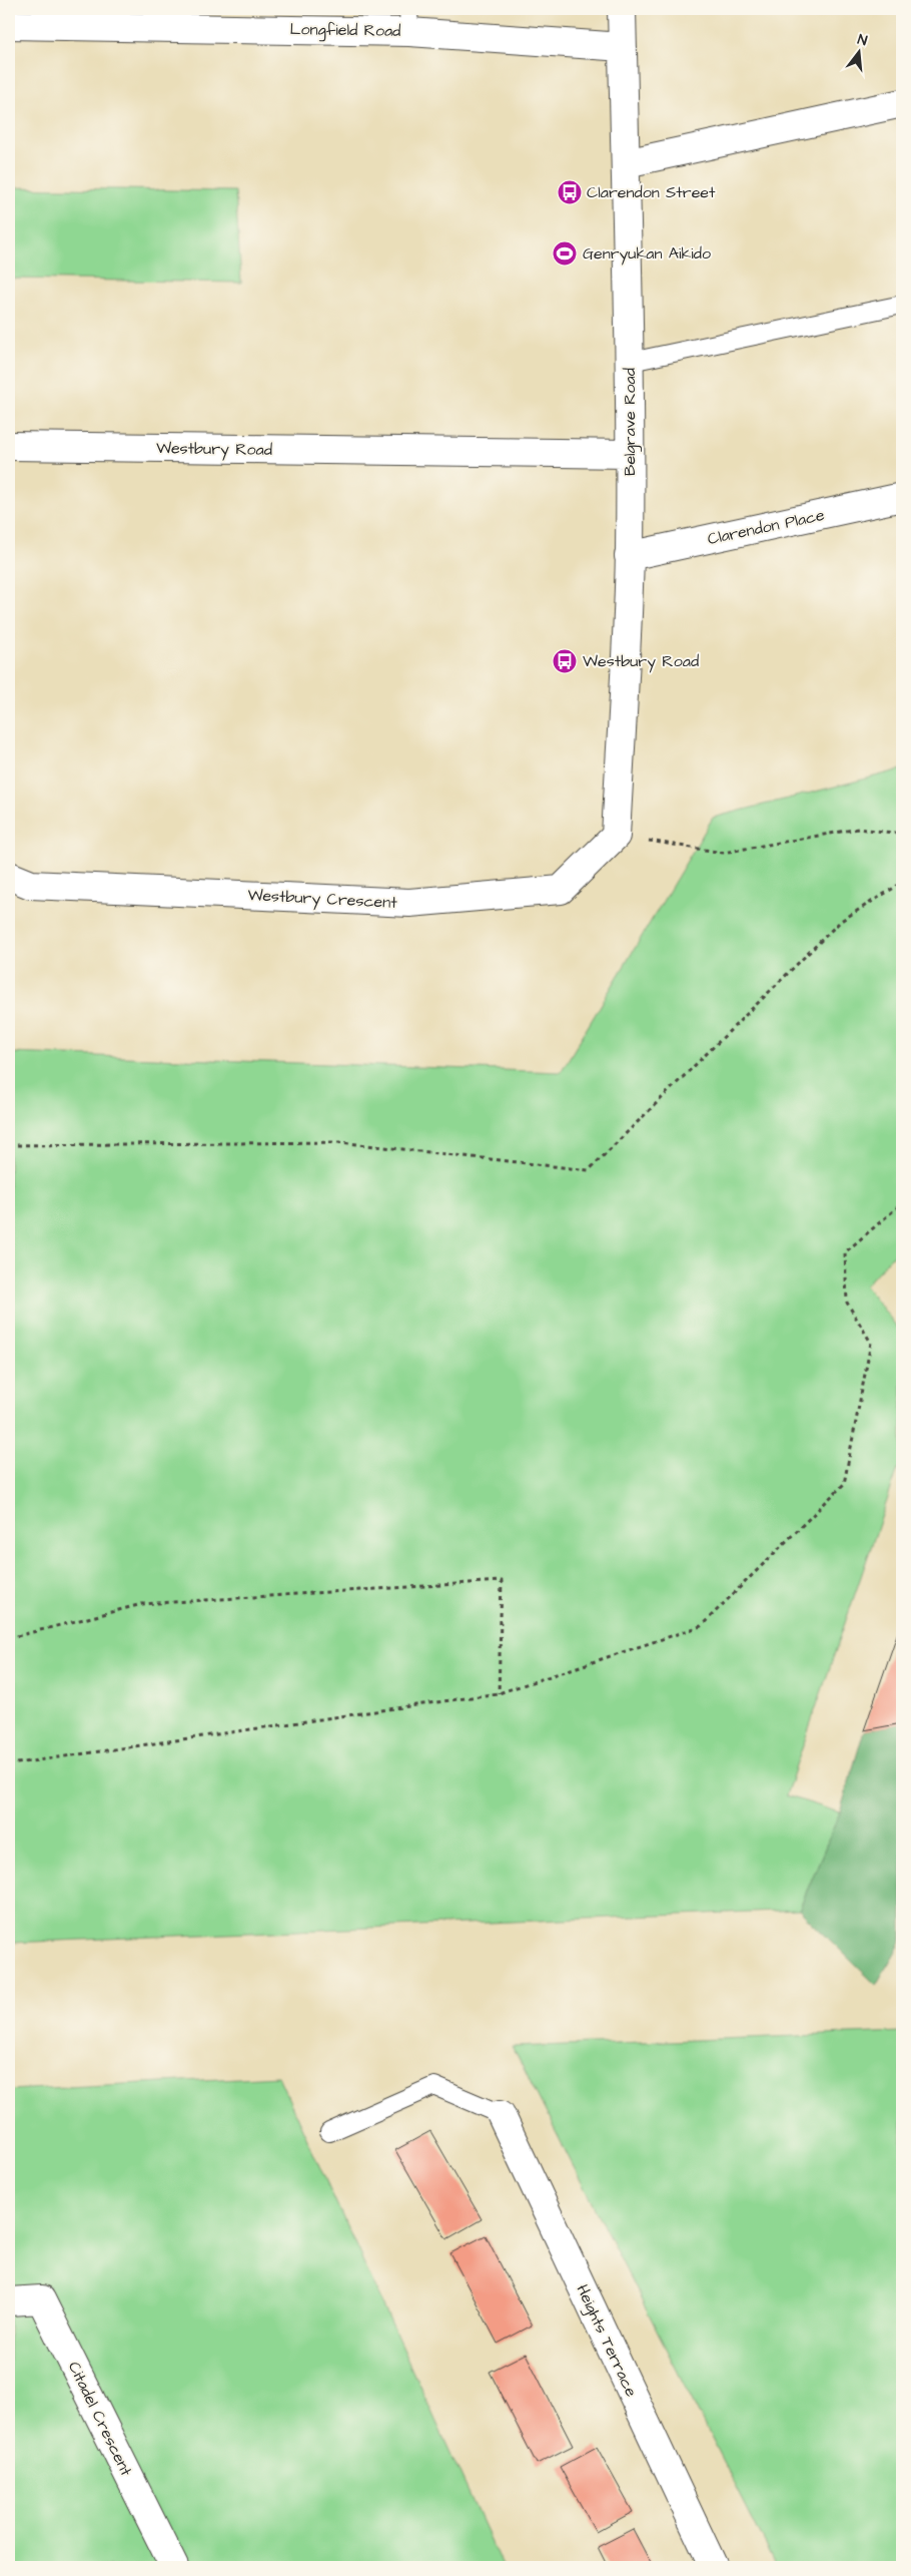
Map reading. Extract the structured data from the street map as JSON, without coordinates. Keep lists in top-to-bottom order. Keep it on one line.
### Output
{"streets":{"street":["Longfield Road","Belgrave Road","Westbury Road","Clarendon Place","Westbury Crescent","Heights Terrace","Citadel Crescent"]},"crossings":[["Longfield Road","Belgrave Road"],["Belgrave Road","Westbury Road"],["Belgrave Road","Clarendon Place"],["Belgrave Road","Westbury Crescent"]],"places":{"bus stop":["Clarendon Street","Westbury Road"],"sports":["Genryukan Aikido"]},"north":"top"}
